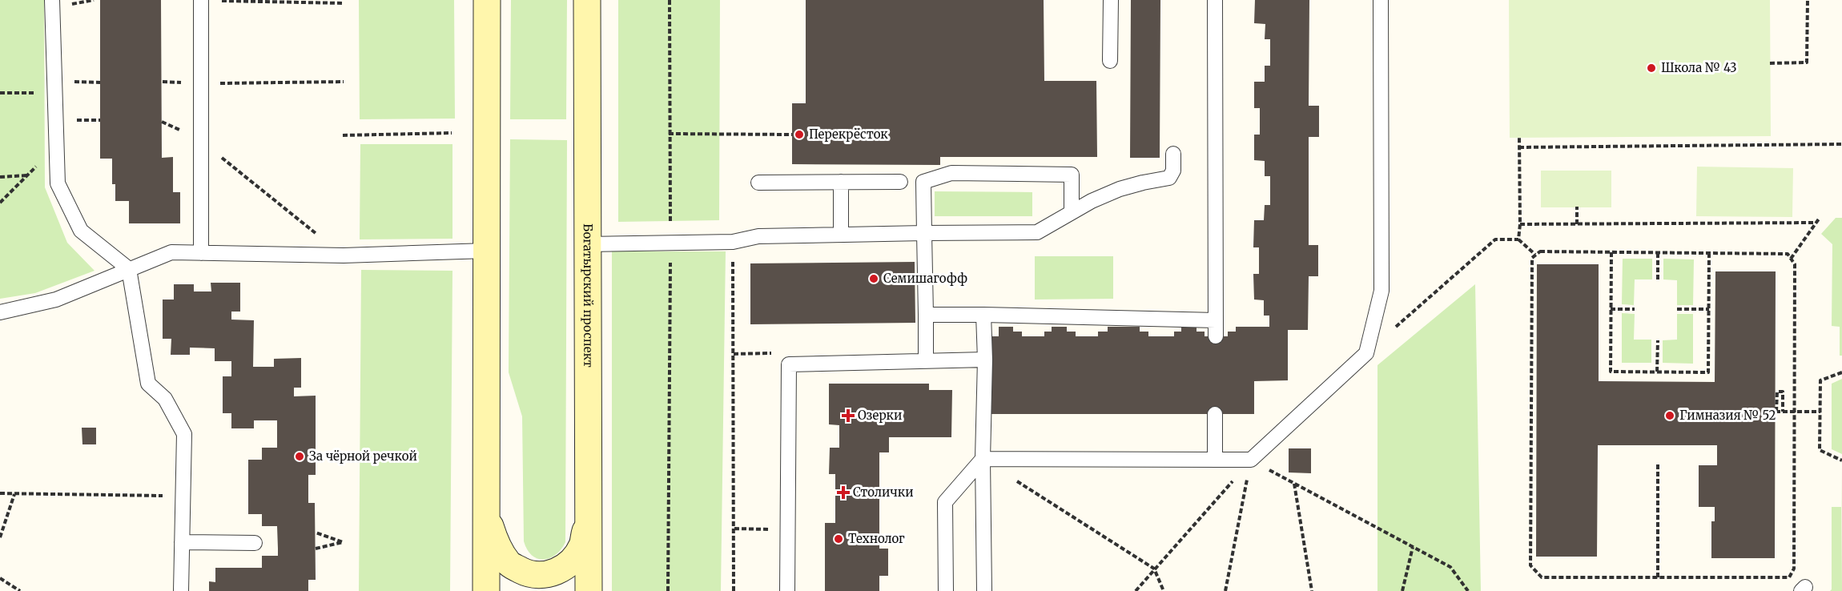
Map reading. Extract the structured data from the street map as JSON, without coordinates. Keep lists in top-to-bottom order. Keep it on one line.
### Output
{"streets":{"main road":["Богатырский проспект"]},"places":{"other":["Школа № 43","Перекрёсток","Семишагофф","Гимназия № 52","За чёрной речкой","Технолог"],"health":["Озерки","Столички"]}}
